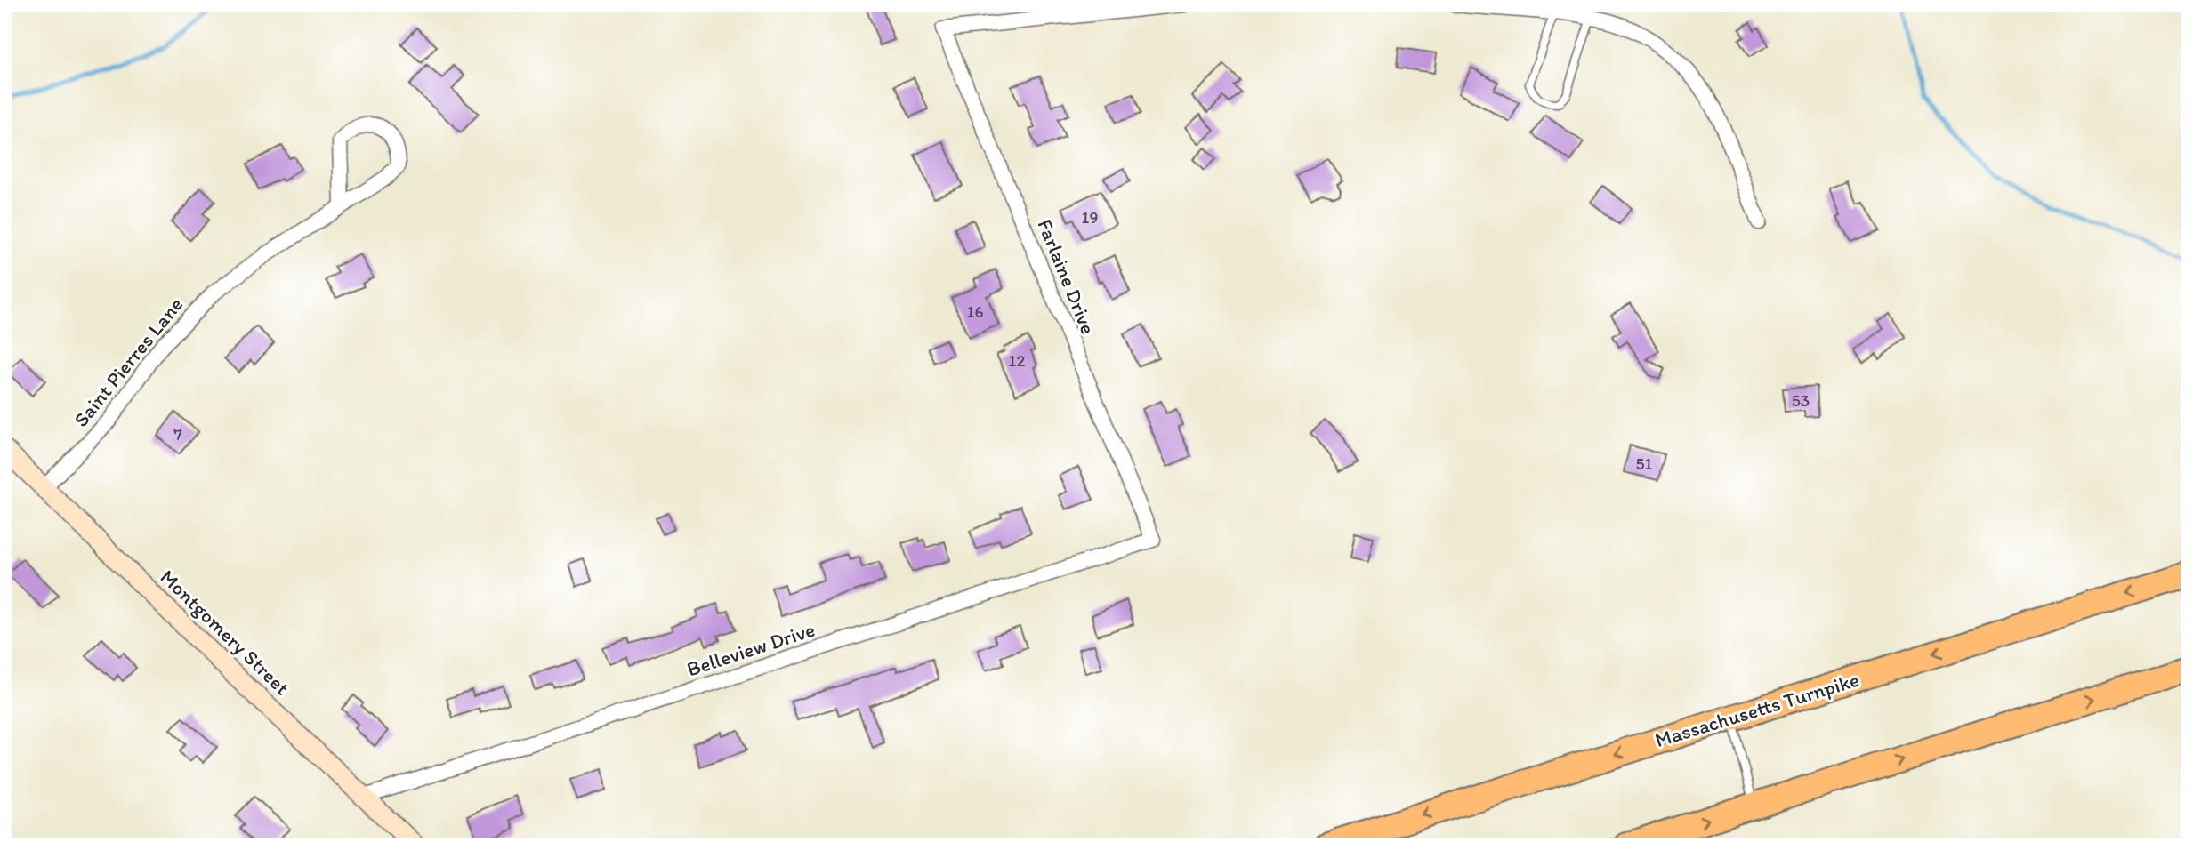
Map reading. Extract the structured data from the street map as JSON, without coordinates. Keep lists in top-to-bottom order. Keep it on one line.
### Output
{"streets":{"highway":["Massachusetts Turnpike"],"main road":["Montgomery Street"],"street":["Farlaine Drive","Saint Pierres Lane","Belleview Drive"]},"crossings":[["Farlaine Drive","Belleview Drive"],["Saint Pierres Lane","Montgomery Street"],["Montgomery Street","Belleview Drive"]],"house_numbers":["19","16","12","53","7","51"]}
